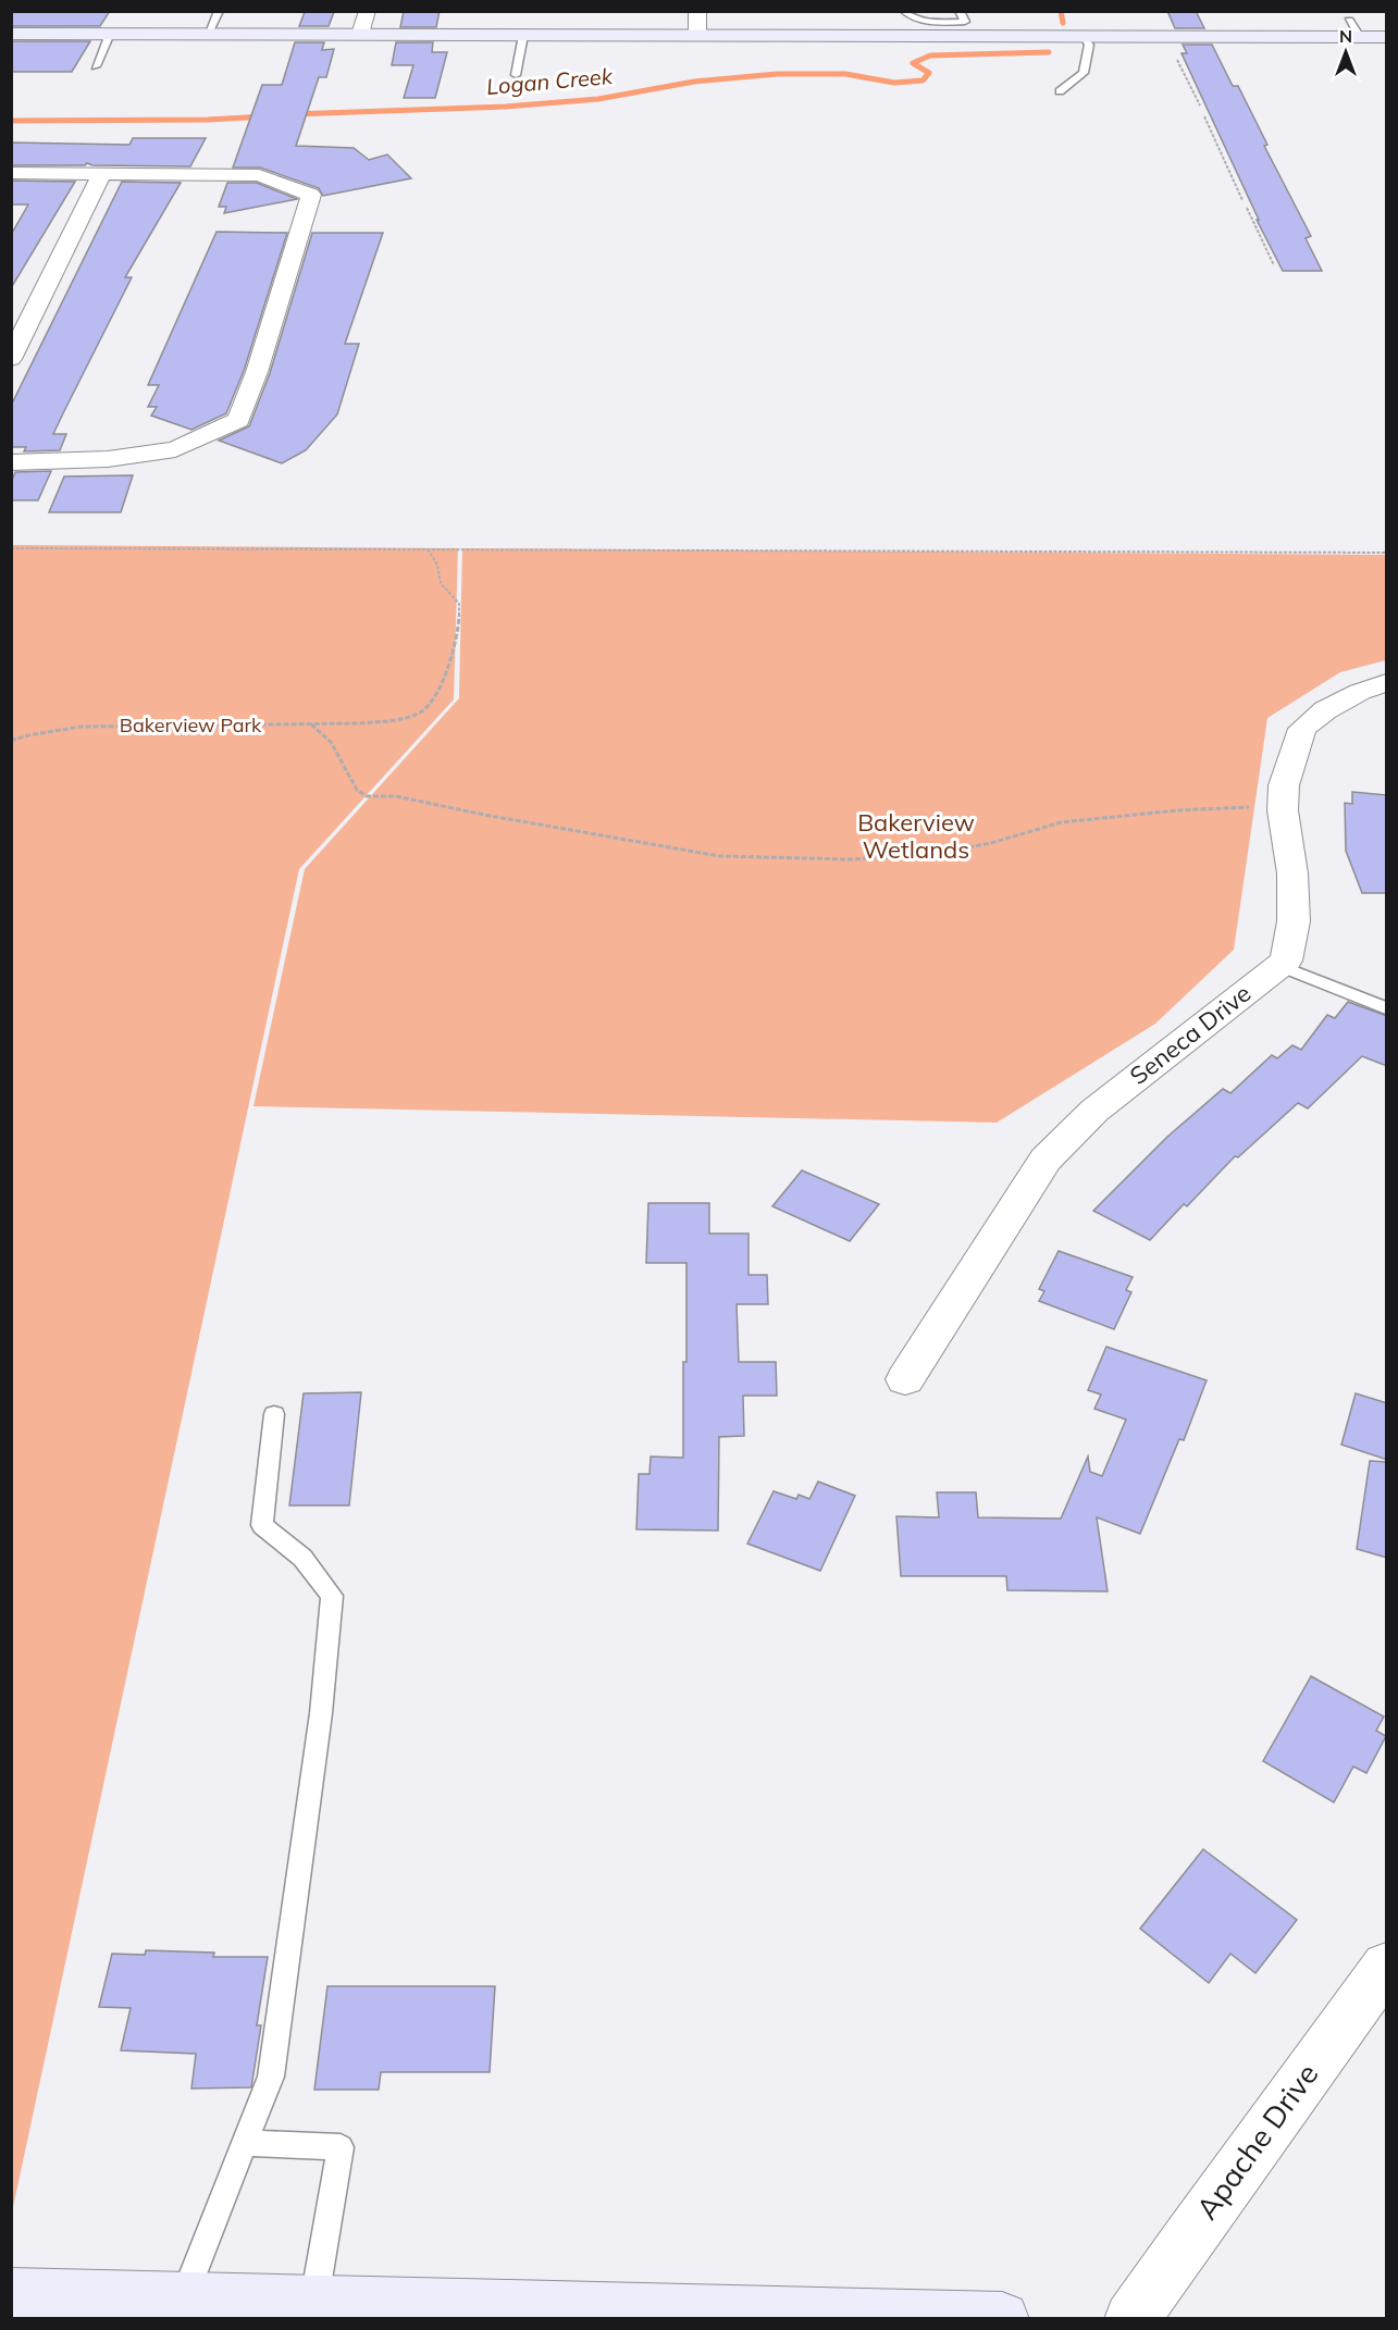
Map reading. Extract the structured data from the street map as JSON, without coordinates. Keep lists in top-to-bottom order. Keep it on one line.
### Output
{"streets":{"street":["Seneca Drive","Apache Drive"]},"water":["Logan Creek"],"parks":["Bakerview Park","Bakerview Wetlands"],"north":"top"}
